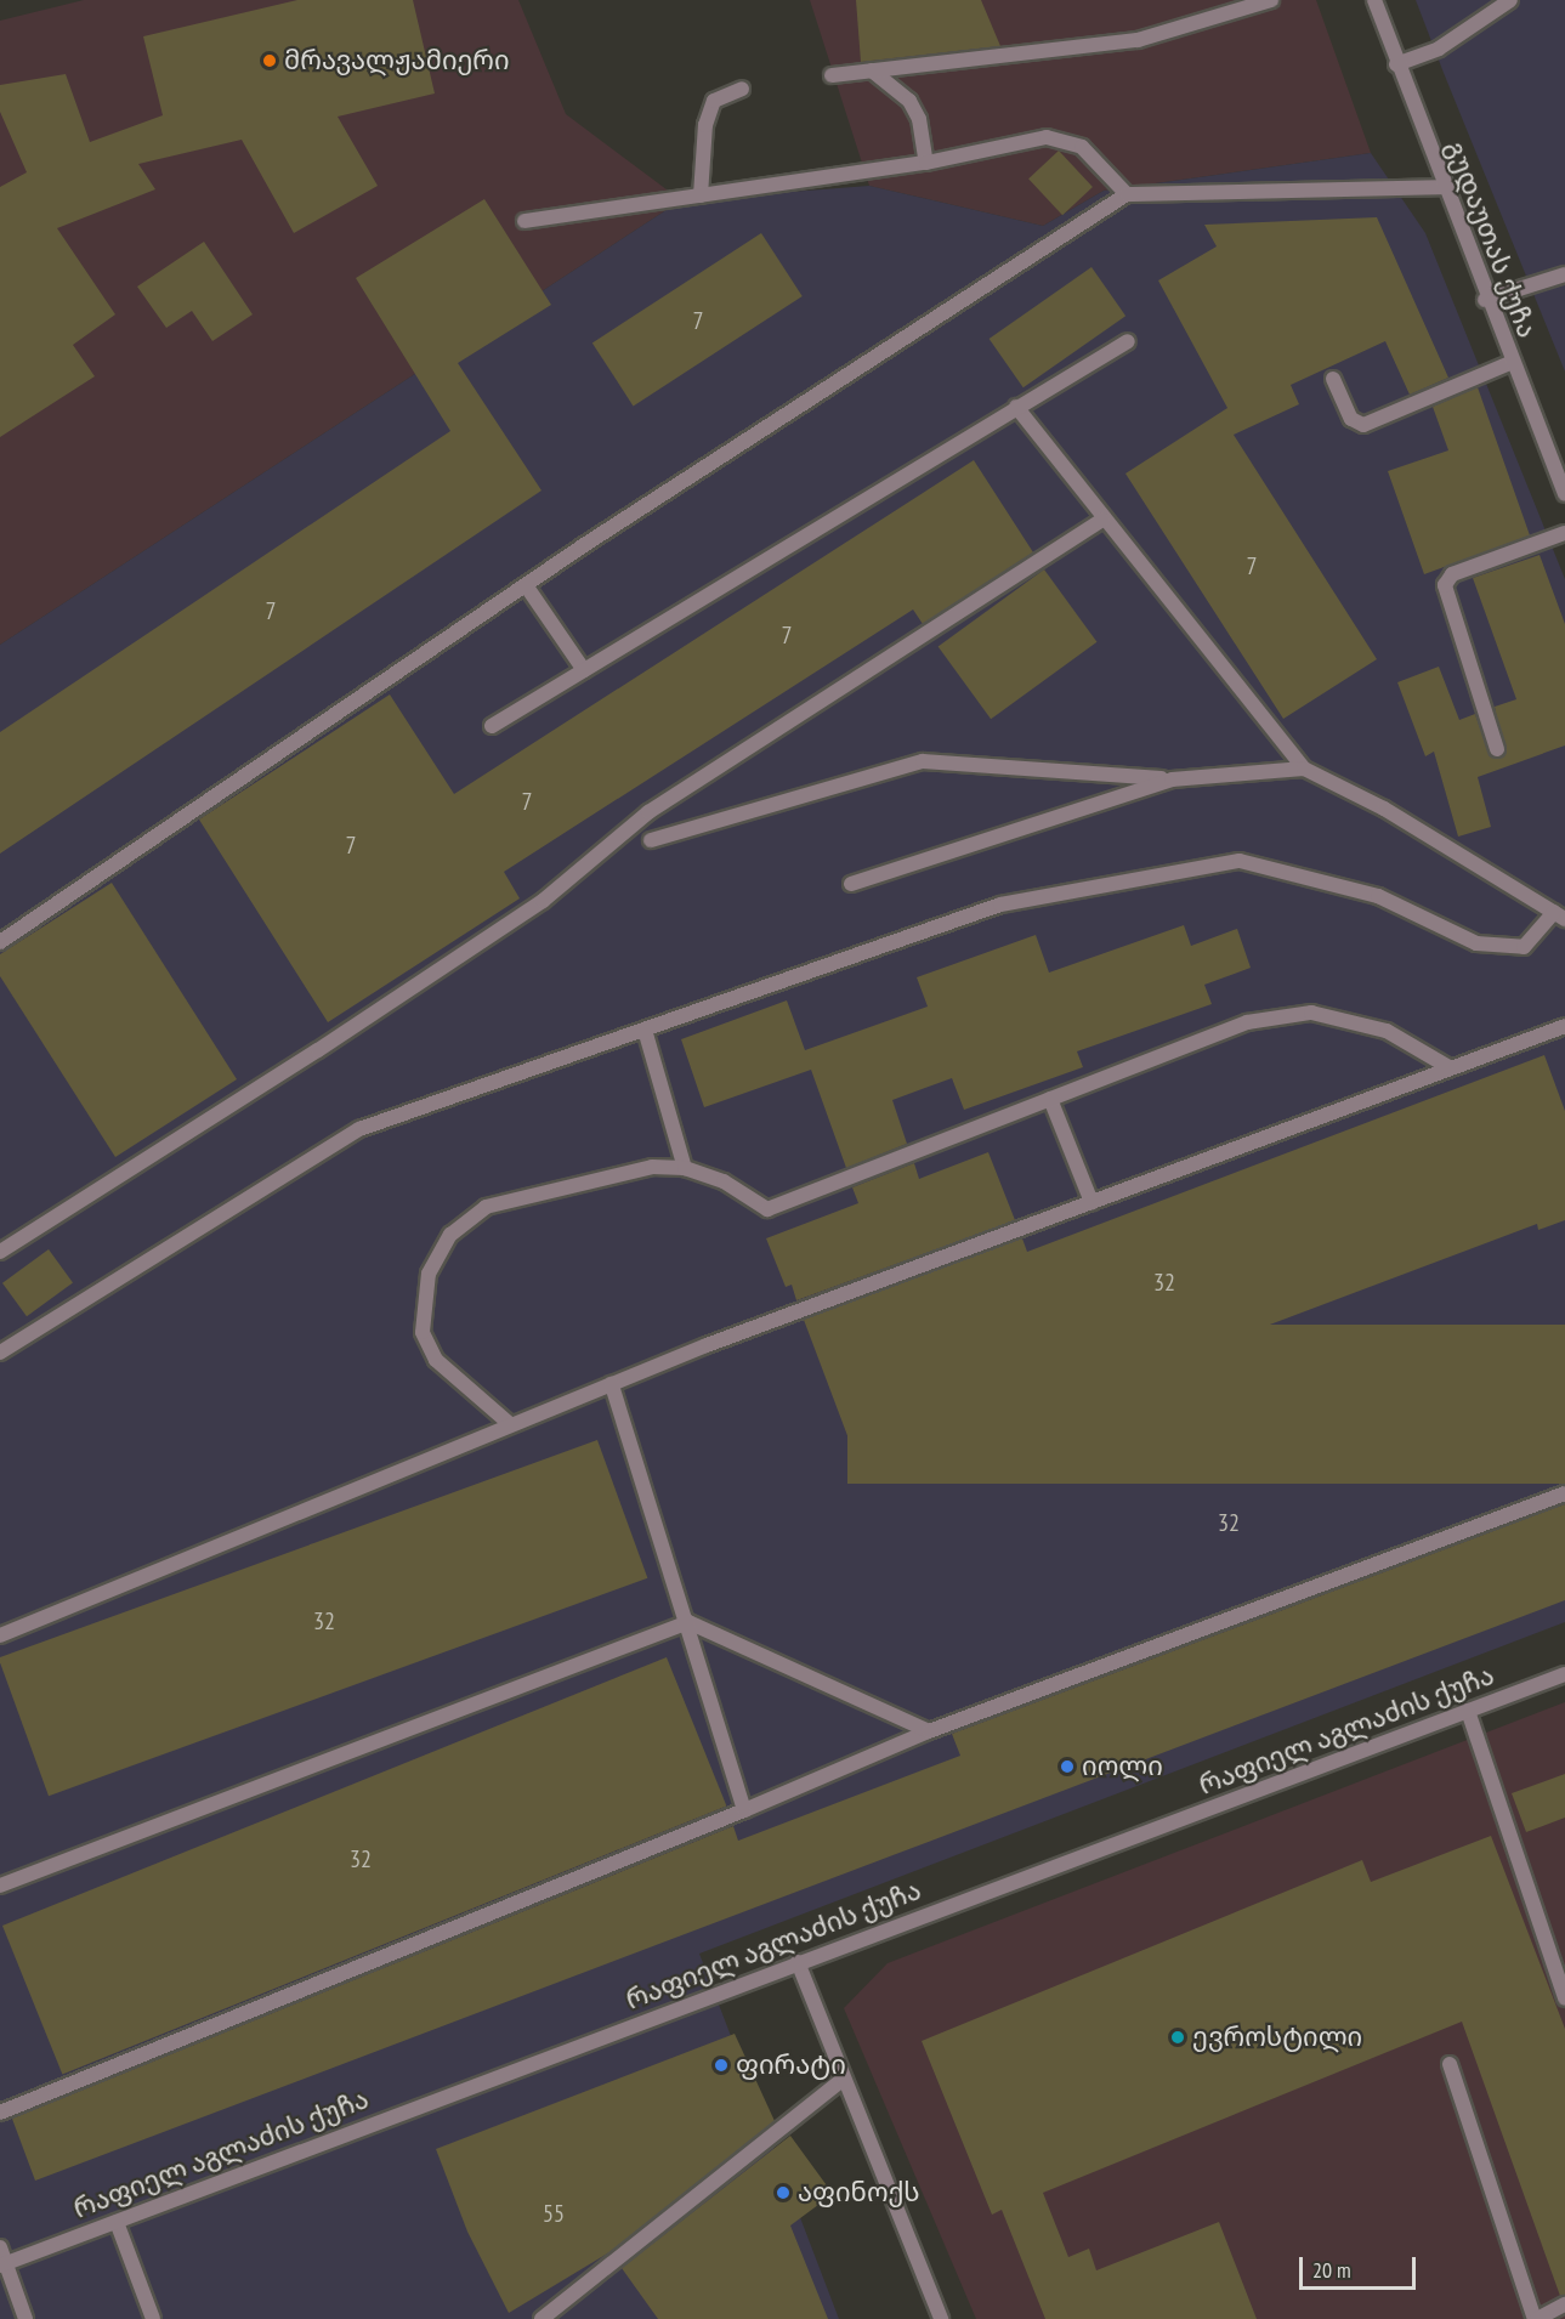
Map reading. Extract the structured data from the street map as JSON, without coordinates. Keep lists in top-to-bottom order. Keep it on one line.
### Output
{"streets":{"street":["გუდაუთას ქუჩა","რაფიელ აგლაძის ქუჩა"]},"places":["მრავალჟამიერი","იოლი","ევროსტილი","ფირატი","აფინოქს"],"house_numbers":["7","7","7","7","7","7","32","32","32","32","55"],"scale_bar":"20 m"}
